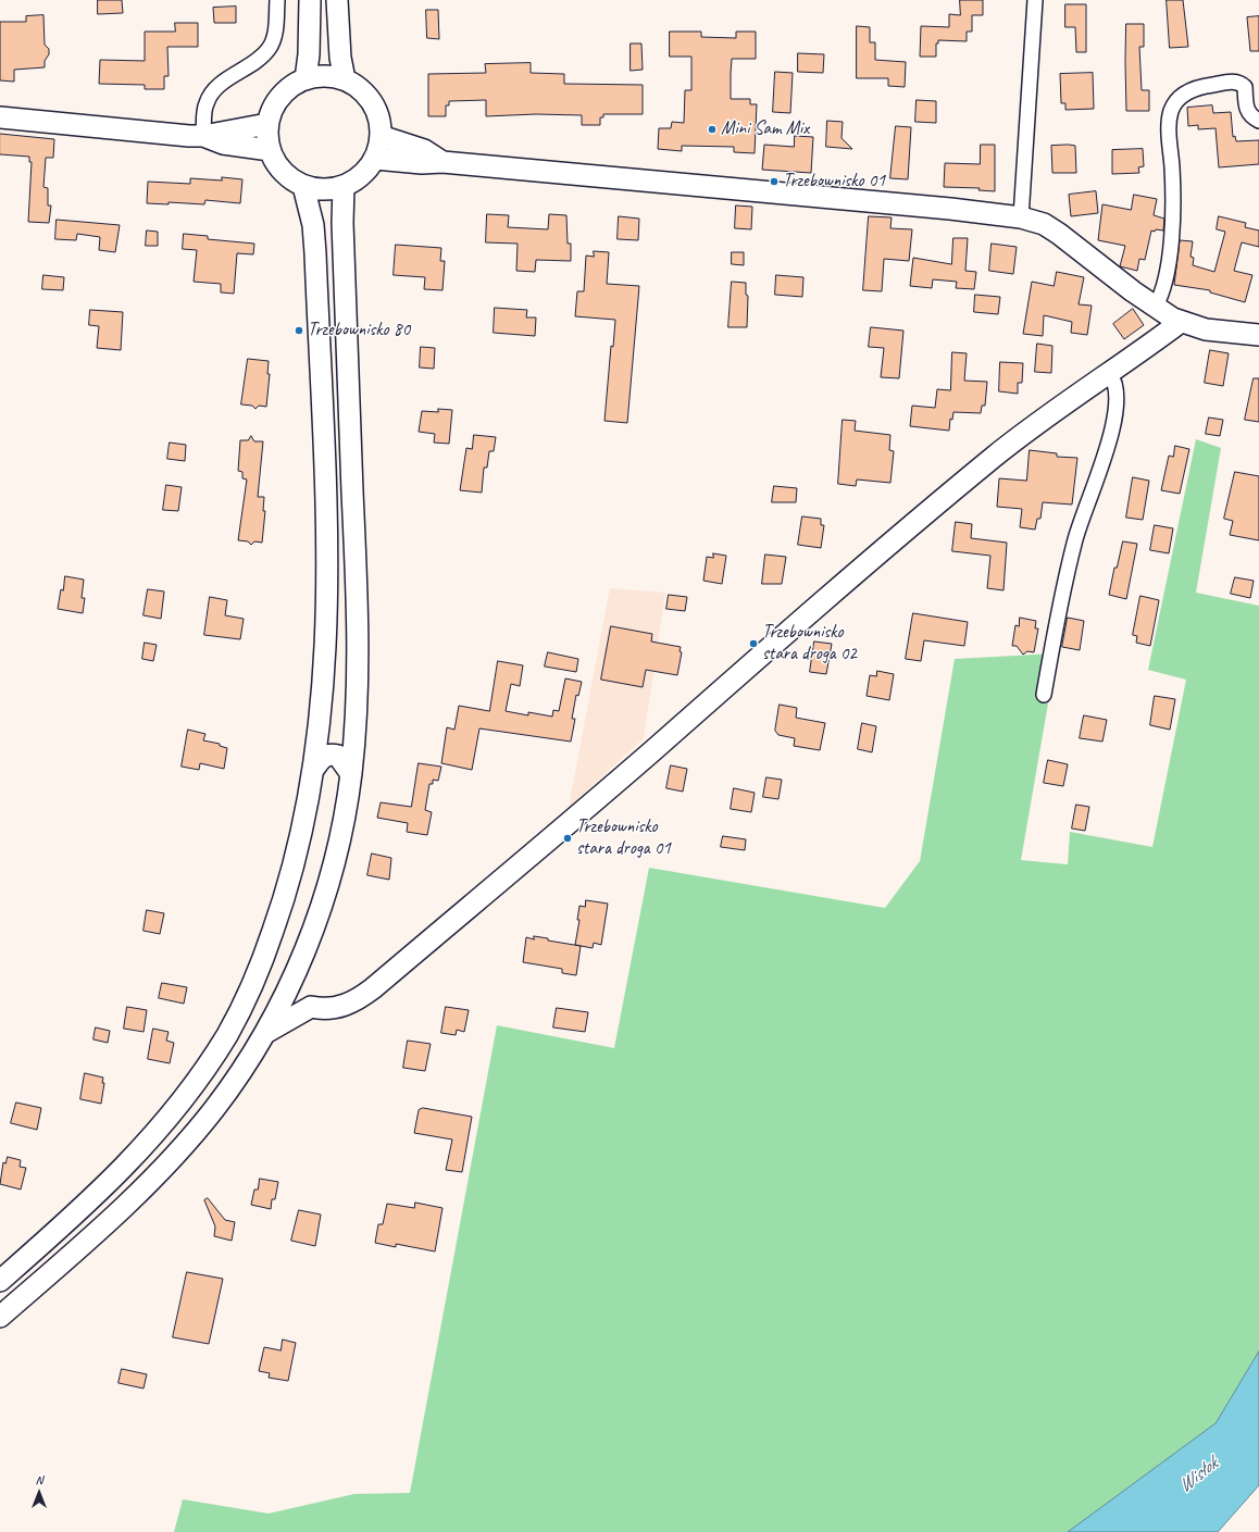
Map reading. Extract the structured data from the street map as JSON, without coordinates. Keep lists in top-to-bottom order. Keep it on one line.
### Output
{"water":["Wisłok"],"places":["Mini Sam Mix","Trzebownisko 01","Trzebownisko 80","Trzebownisko stara droga 02","Trzebownisko stara droga 01"],"north":"top"}
